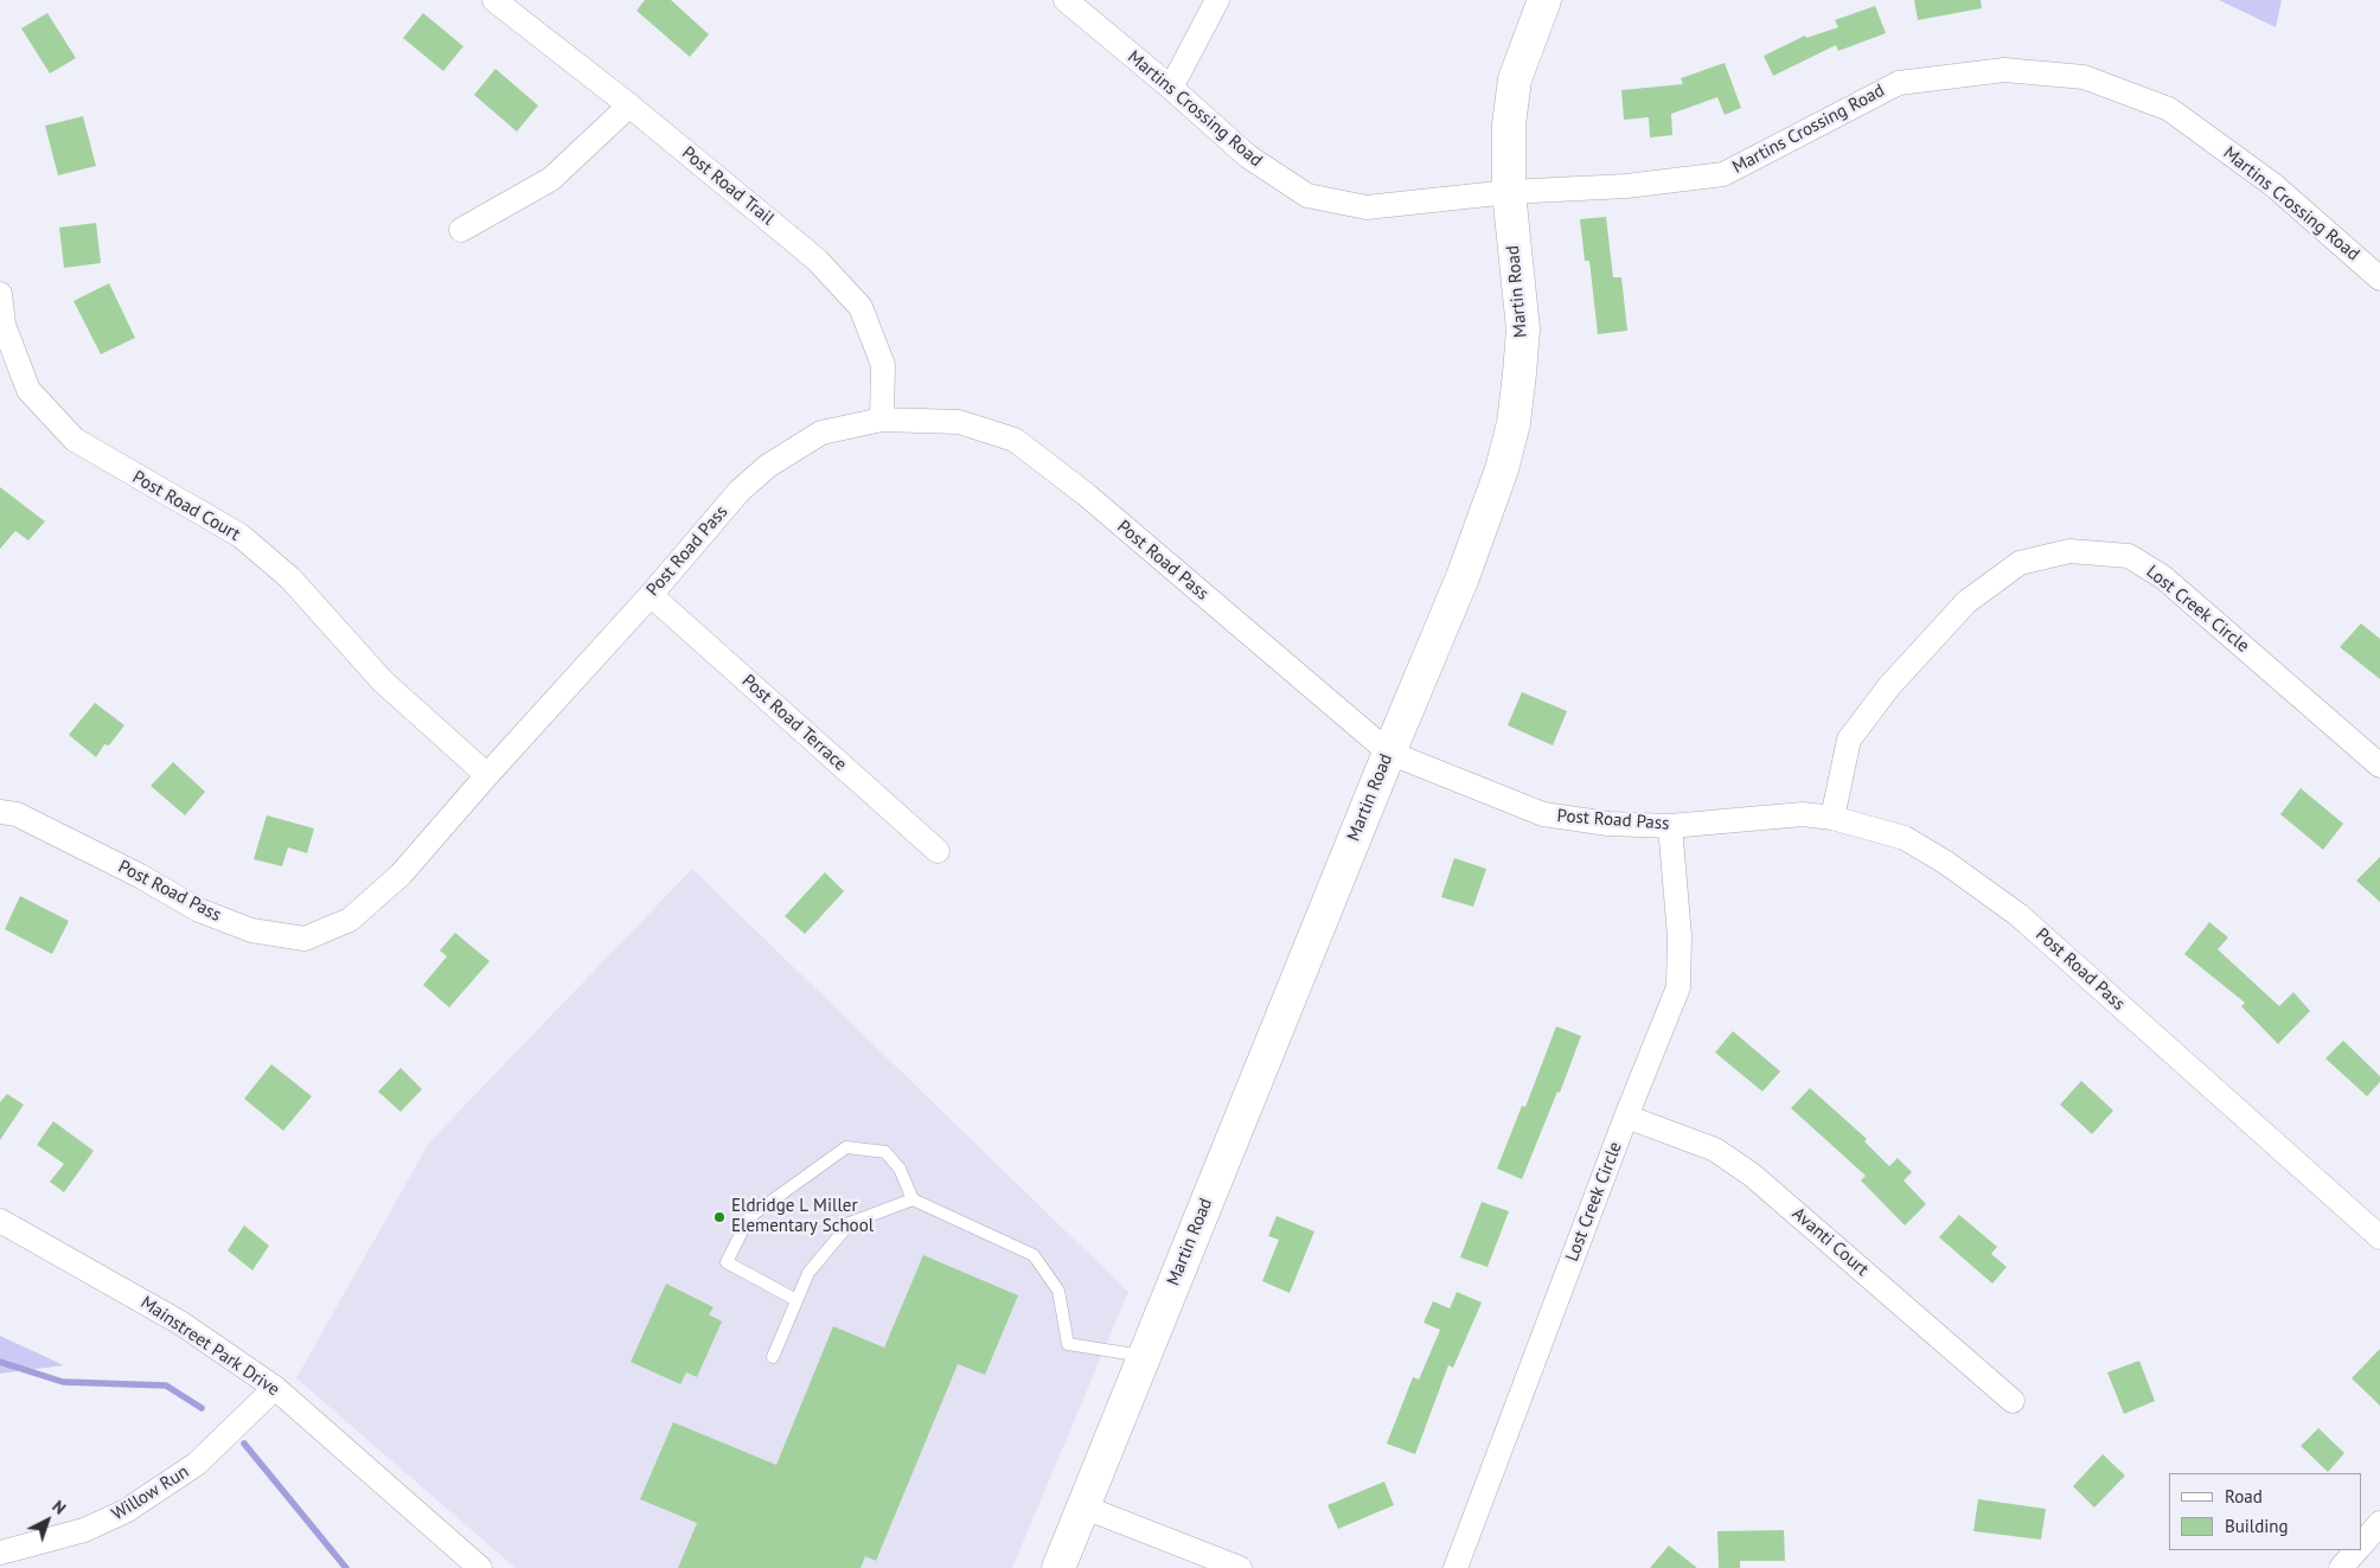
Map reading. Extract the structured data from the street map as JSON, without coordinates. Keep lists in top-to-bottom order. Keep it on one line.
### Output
{"streets":{"street":["Martins Crossing Road","Post Road Trail","Martin Road","Post Road Court","Post Road Pass","Lost Creek Circle","Post Road Terrace","Avanti Court","Mainstreet Park Drive","Willow Run"]},"crossings":[["Martins Crossing Road","Martin Road"],["Post Road Trail","Post Road Pass"],["Martin Road","Post Road Pass"],["Post Road Court","Post Road Pass"],["Post Road Pass","Lost Creek Circle"],["Post Road Pass","Post Road Terrace"],["Lost Creek Circle","Avanti Court"],["Mainstreet Park Drive","Willow Run"]],"places":["Eldridge L Miller Elementary School"],"legend":["Road","Building"],"north":"top right"}
